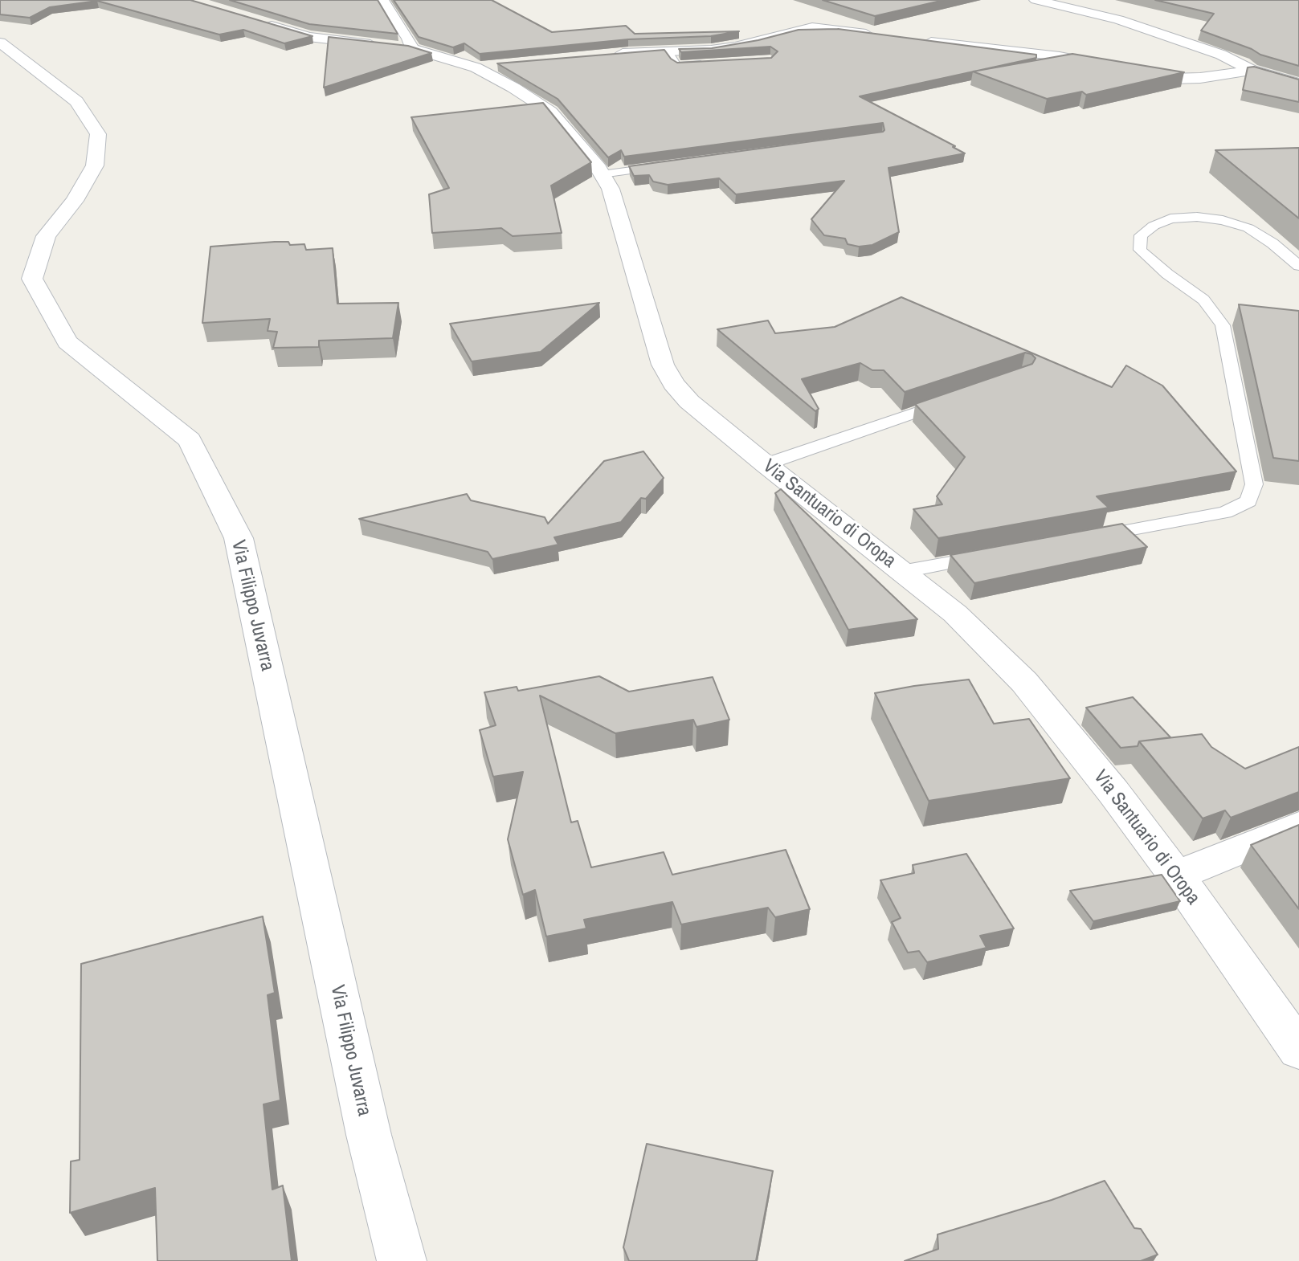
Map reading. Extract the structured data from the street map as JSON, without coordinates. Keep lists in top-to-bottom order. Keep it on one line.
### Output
{"streets":{"street":["Via Santuario di Oropa","Via Filippo Juvarra"]}}
